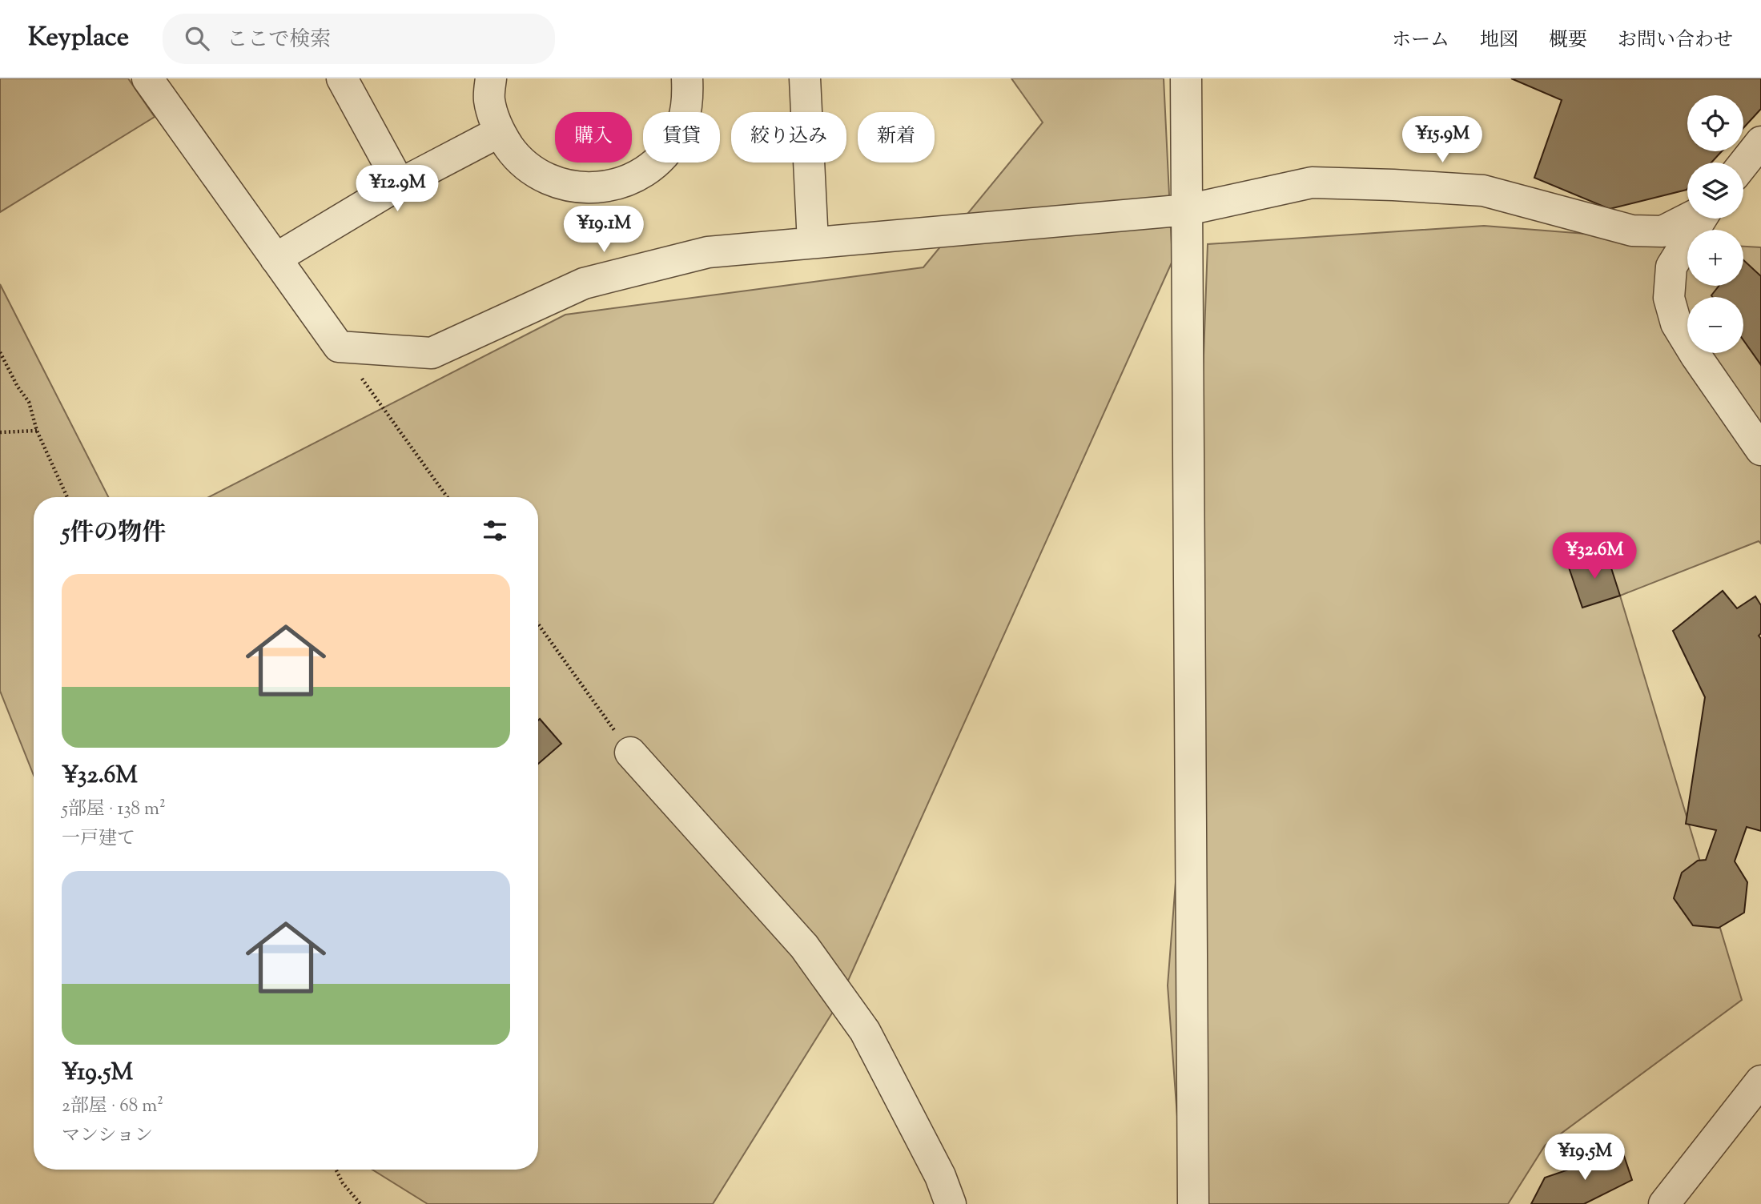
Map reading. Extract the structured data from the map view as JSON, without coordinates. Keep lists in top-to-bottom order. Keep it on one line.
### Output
{"page":{"header":"Keyplace","search":"ここで検索","nav":["ホーム","地図","概要","お問い合わせ"],"map_buttons":["+","−"],"chip":["購入","賃貸","絞り込み","新着"],"price":["¥15.9M","¥12.9M","¥19.1M","¥32.6M","¥19.5M"],"heading":"5件の物件","list":[{"name":"¥32.6M","note":"5部屋 · 138 m² · 一戸建て"},{"name":"¥19.5M","note":"2部屋 · 68 m² · マンション"}]}}
